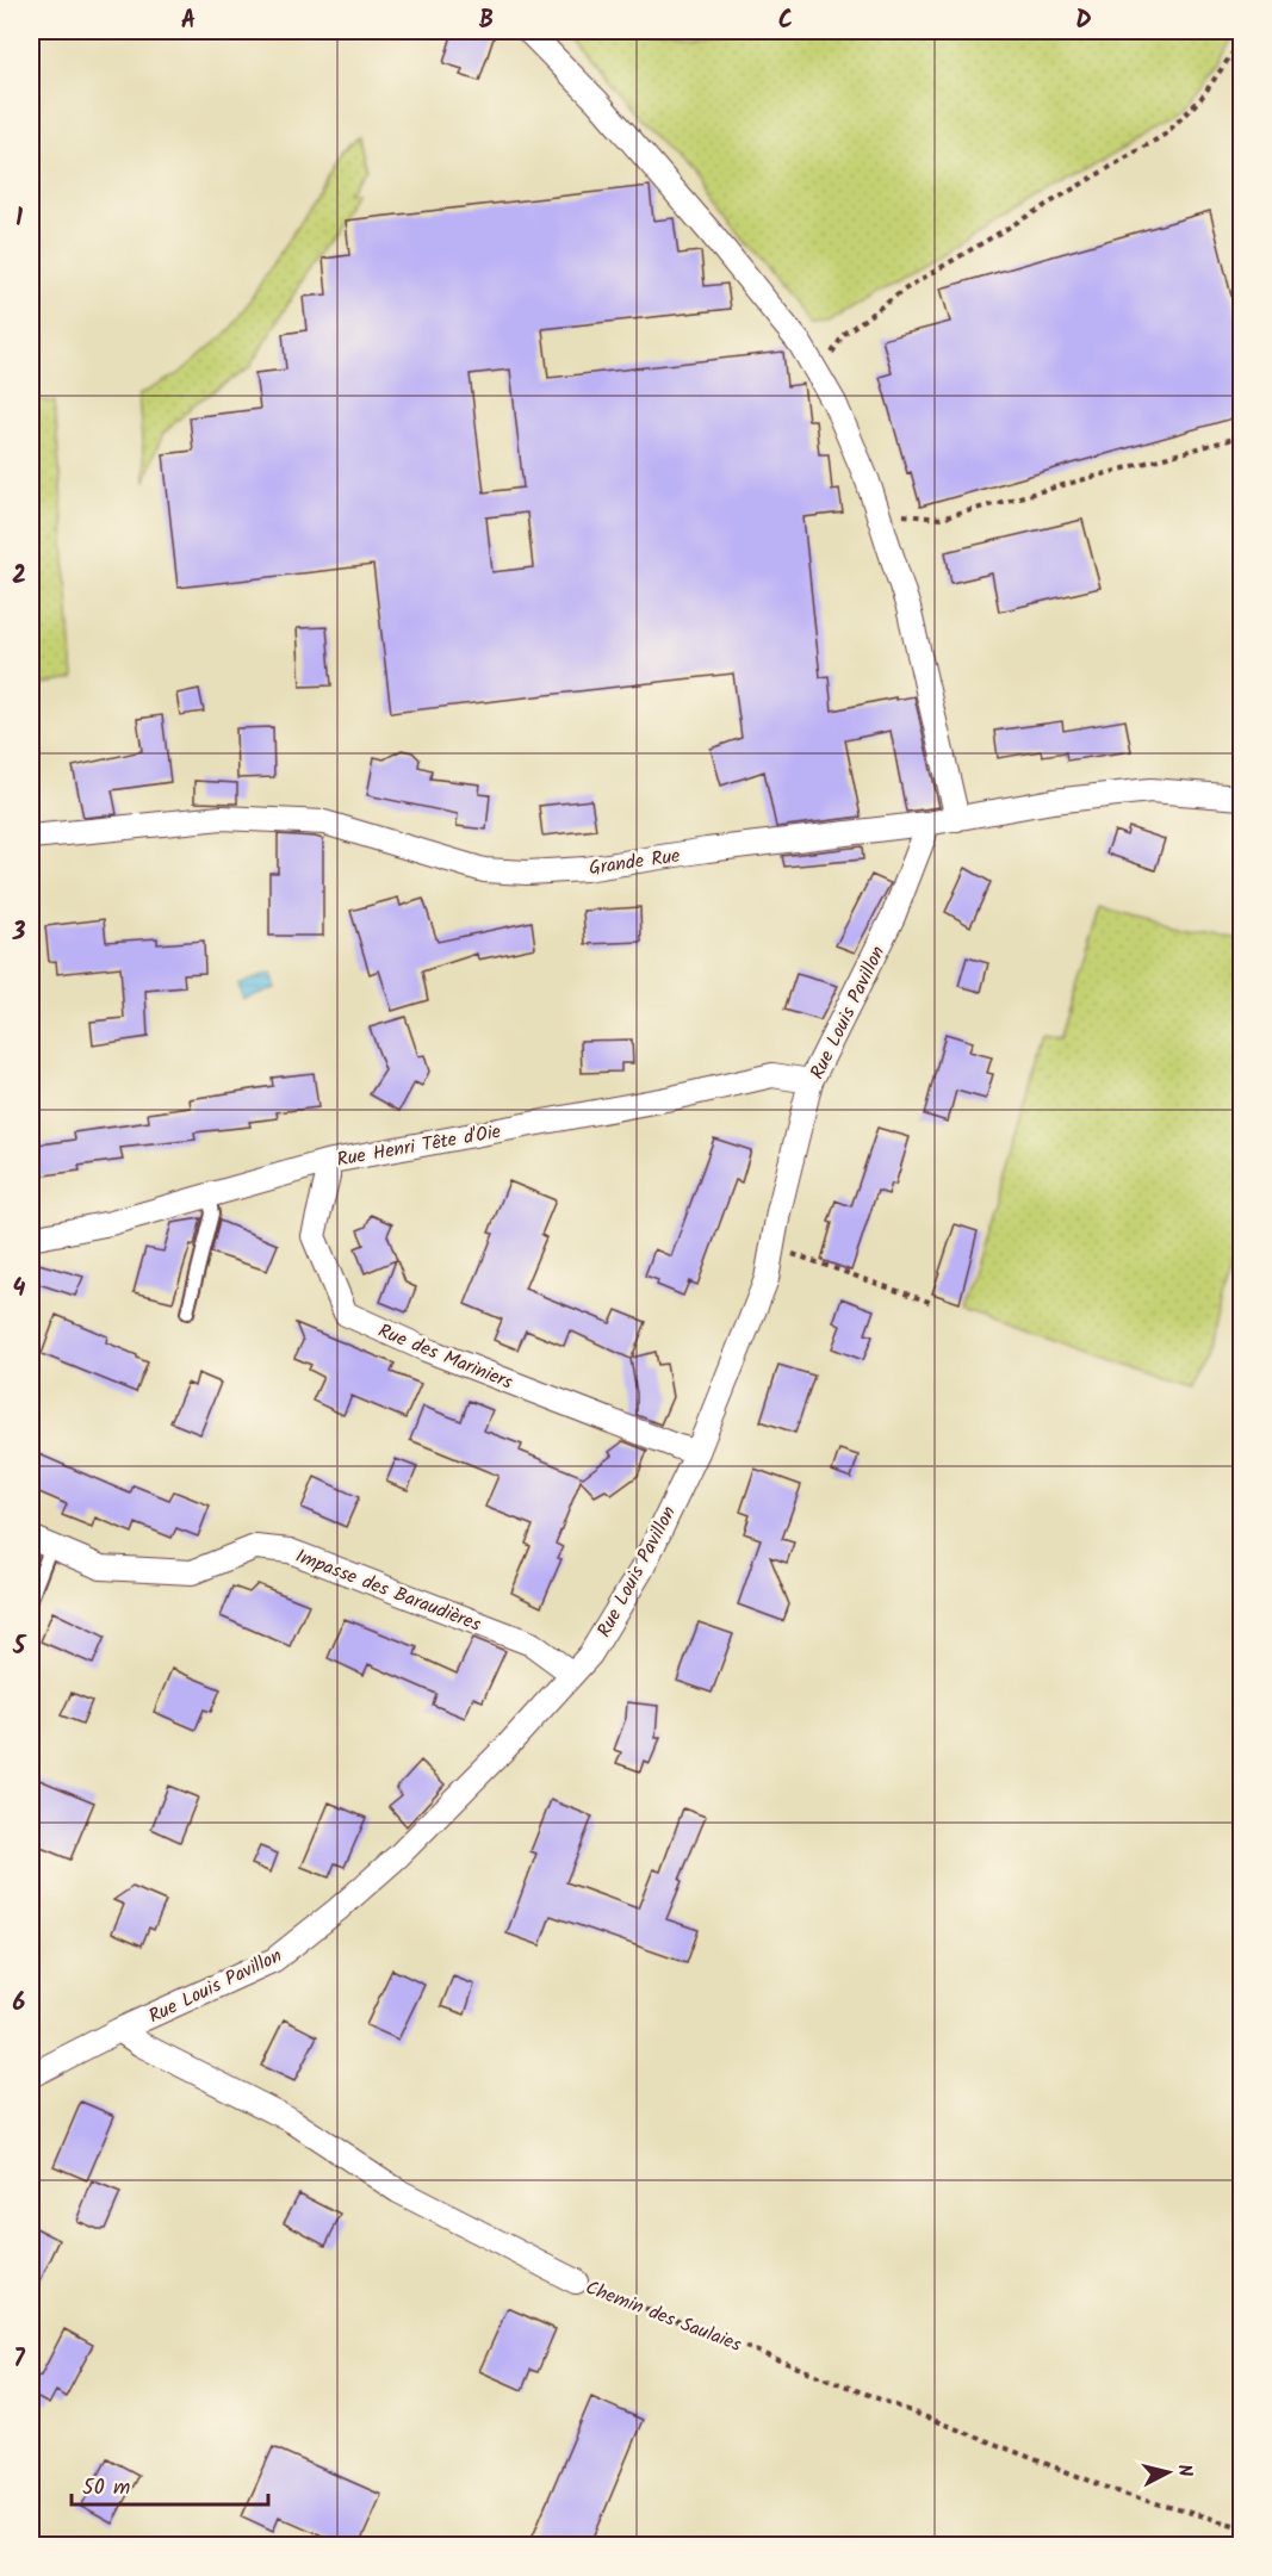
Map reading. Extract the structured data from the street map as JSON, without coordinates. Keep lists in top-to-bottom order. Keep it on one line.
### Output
{"streets":{"street":["Grande Rue","Rue Louis Pavillon","Rue Henri Tête d'Oie","Rue des Mariniers","Impasse des Baraudières","Chemin des Saulaies"]},"crossings":[["Grande Rue","Rue Louis Pavillon"],["Rue Louis Pavillon","Rue Henri Tête d'Oie"],["Rue Louis Pavillon","Rue des Mariniers"],["Rue Louis Pavillon","Impasse des Baraudières"],["Rue Louis Pavillon","Chemin des Saulaies"],["Rue Henri Tête d'Oie","Rue des Mariniers"]],"scale_bar":"50 m","north":"right","grid":{"columns":["A","B","C","D"],"rows":["1","2","3","4","5","6","7"]}}
